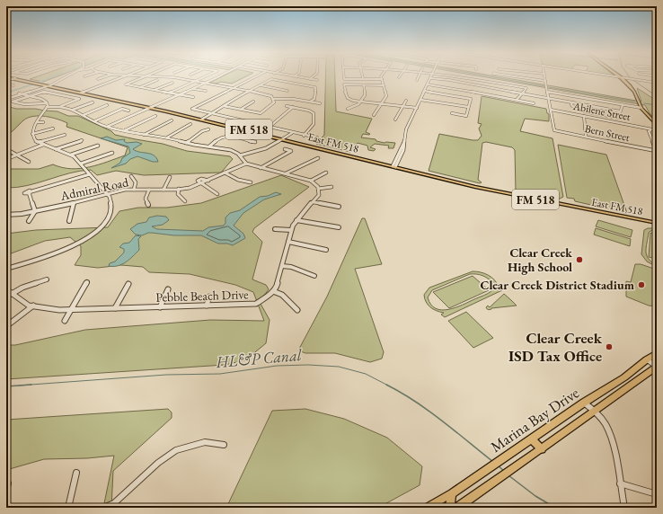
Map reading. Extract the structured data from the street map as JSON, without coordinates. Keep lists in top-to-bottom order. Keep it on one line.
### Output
{"streets":{"main road":["FM 518","East FM 518","Marina Bay Drive"],"street":["Abilene Street","Bern Street","Admiral Road","Pebble Beach Drive"]},"crossings":[["Abilene Street","Bern Street"]],"water":["HL&P Canal"],"places":["Clear Creek High School","Clear Creek District Stadium","Clear Creek ISD Tax Office"]}
